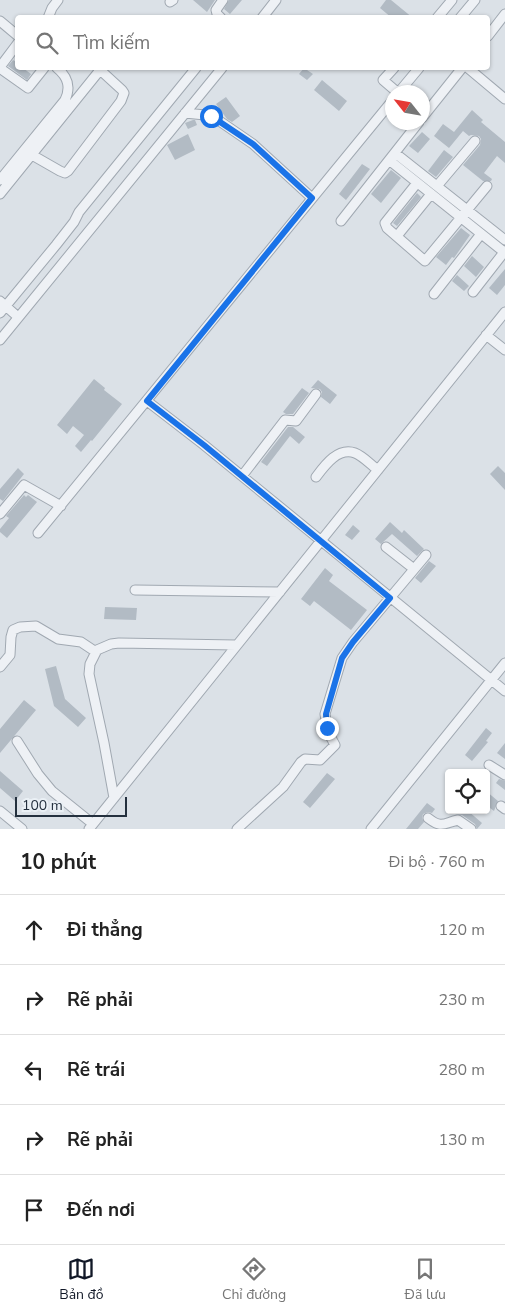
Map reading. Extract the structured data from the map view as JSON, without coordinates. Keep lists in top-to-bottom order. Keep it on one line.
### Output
{"scale_bar":"100 m","north":"top left","page":{"search":"Tìm kiếm","scale":"100 m","heading":["10 phút","Đi bộ · 760 m"],"list":[["Đi thẳng","120 m"],["Rẽ phải","230 m"],["Rẽ trái","280 m"],["Rẽ phải","130 m"],"Đến nơi"],"nav":["Bản đồ","Chỉ đường","Đã lưu"]}}
